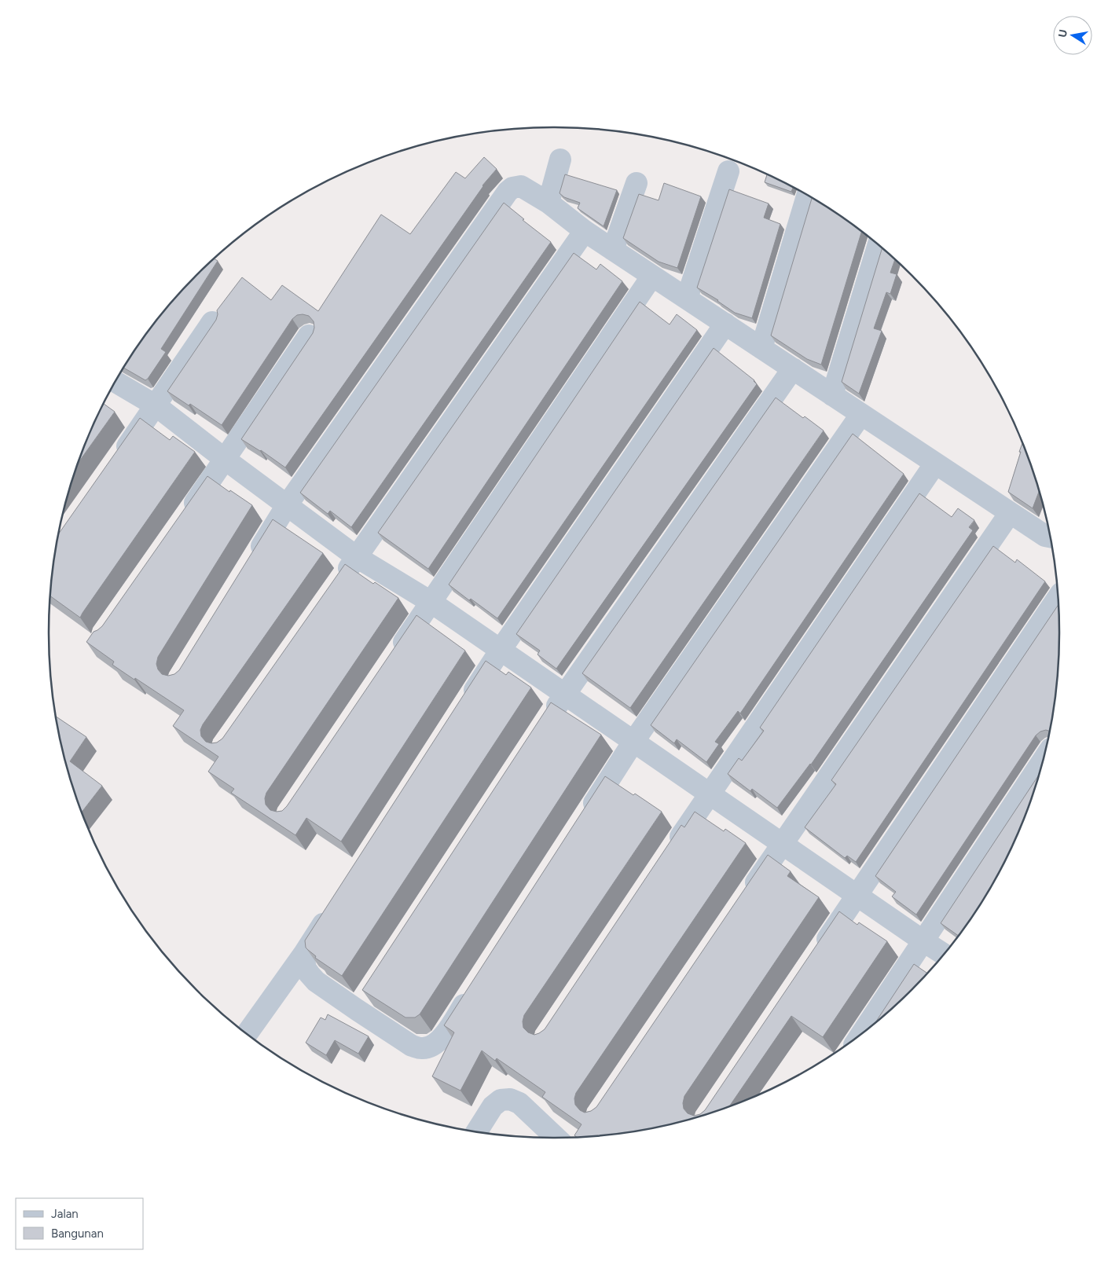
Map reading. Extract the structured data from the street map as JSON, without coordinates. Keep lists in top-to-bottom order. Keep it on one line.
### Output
{"legend":["Jalan","Bangunan"],"north":"left"}
